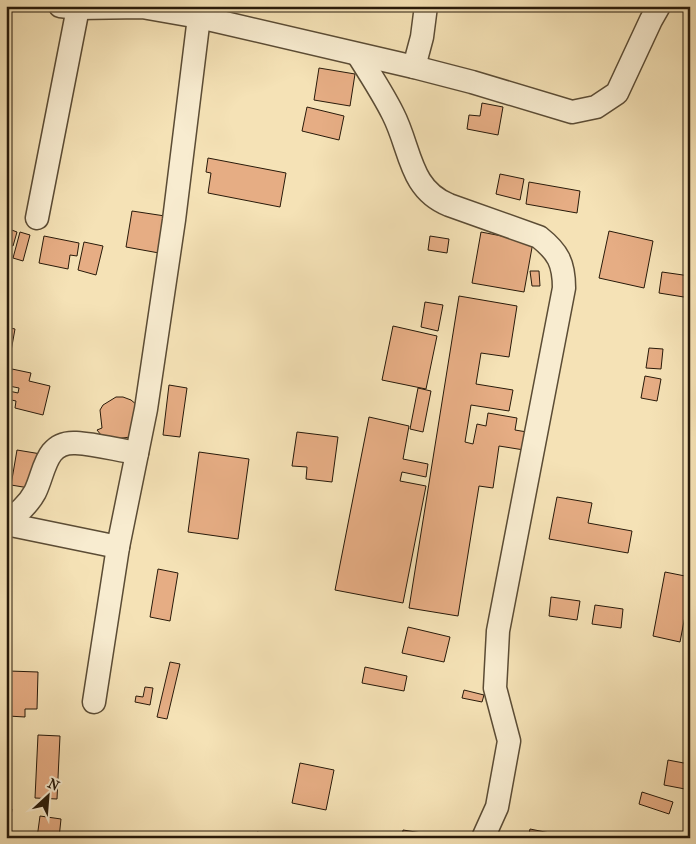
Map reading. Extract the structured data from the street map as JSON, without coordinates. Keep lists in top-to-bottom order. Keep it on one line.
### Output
{"north":"top right"}
